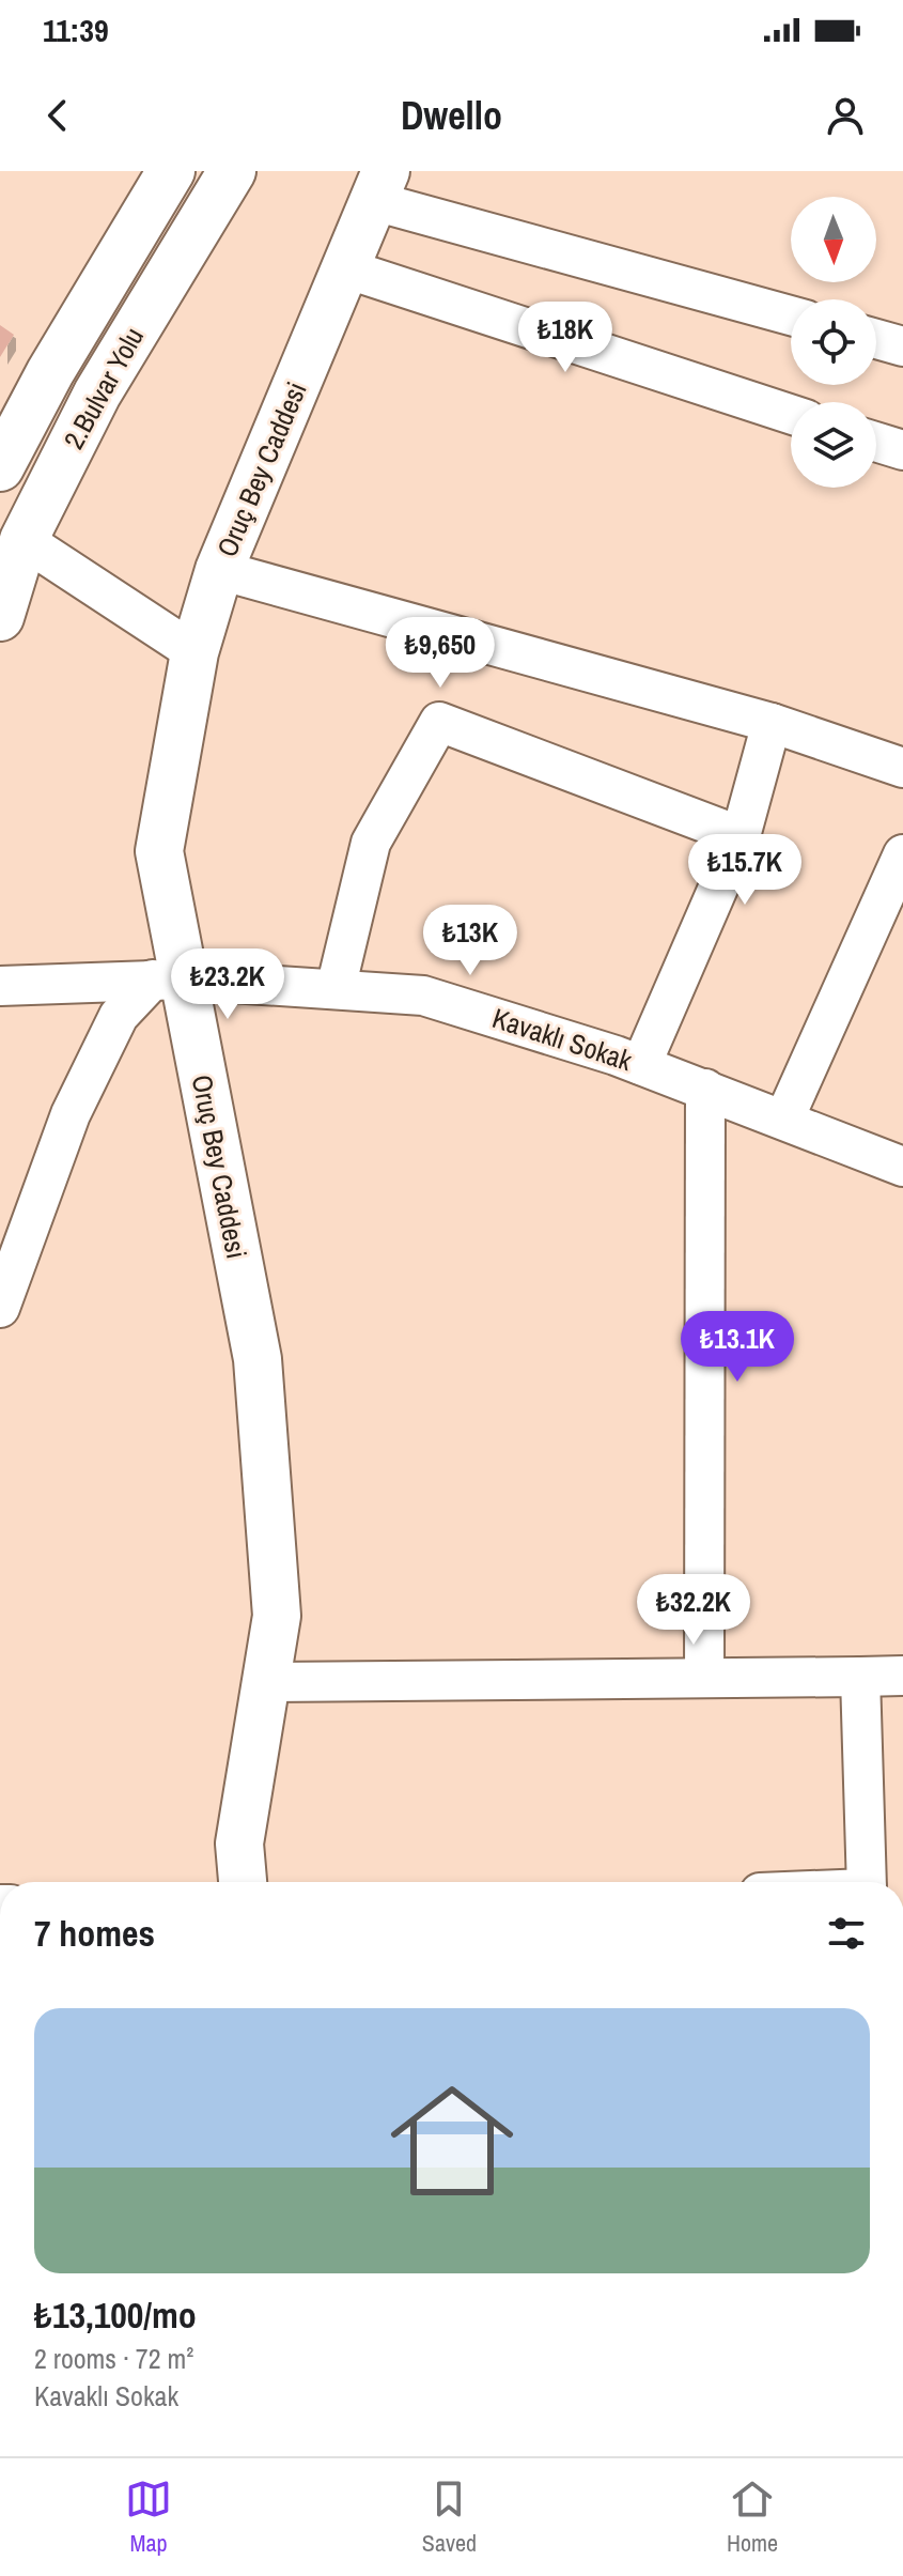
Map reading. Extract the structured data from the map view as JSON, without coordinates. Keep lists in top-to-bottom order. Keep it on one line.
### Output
{"streets":{"main road":["2.Bulvar Yolu","Oruç Bey Caddesi"],"street":["Kavaklı Sokak"]},"crossings":[["Oruç Bey Caddesi","Kavaklı Sokak"]],"north":"bottom","page":{"status":"11:39","header":"Dwello","price":["₺18K","₺9,650","₺15.7K","₺13K","₺23.2K","₺13.1K","₺32.2K"],"heading":"7 homes","list":[{"name":"₺13,100/mo","note":"2 rooms · 72 m² · Kavaklı Sokak"}],"tabs":["Map","Saved","Home"]}}
